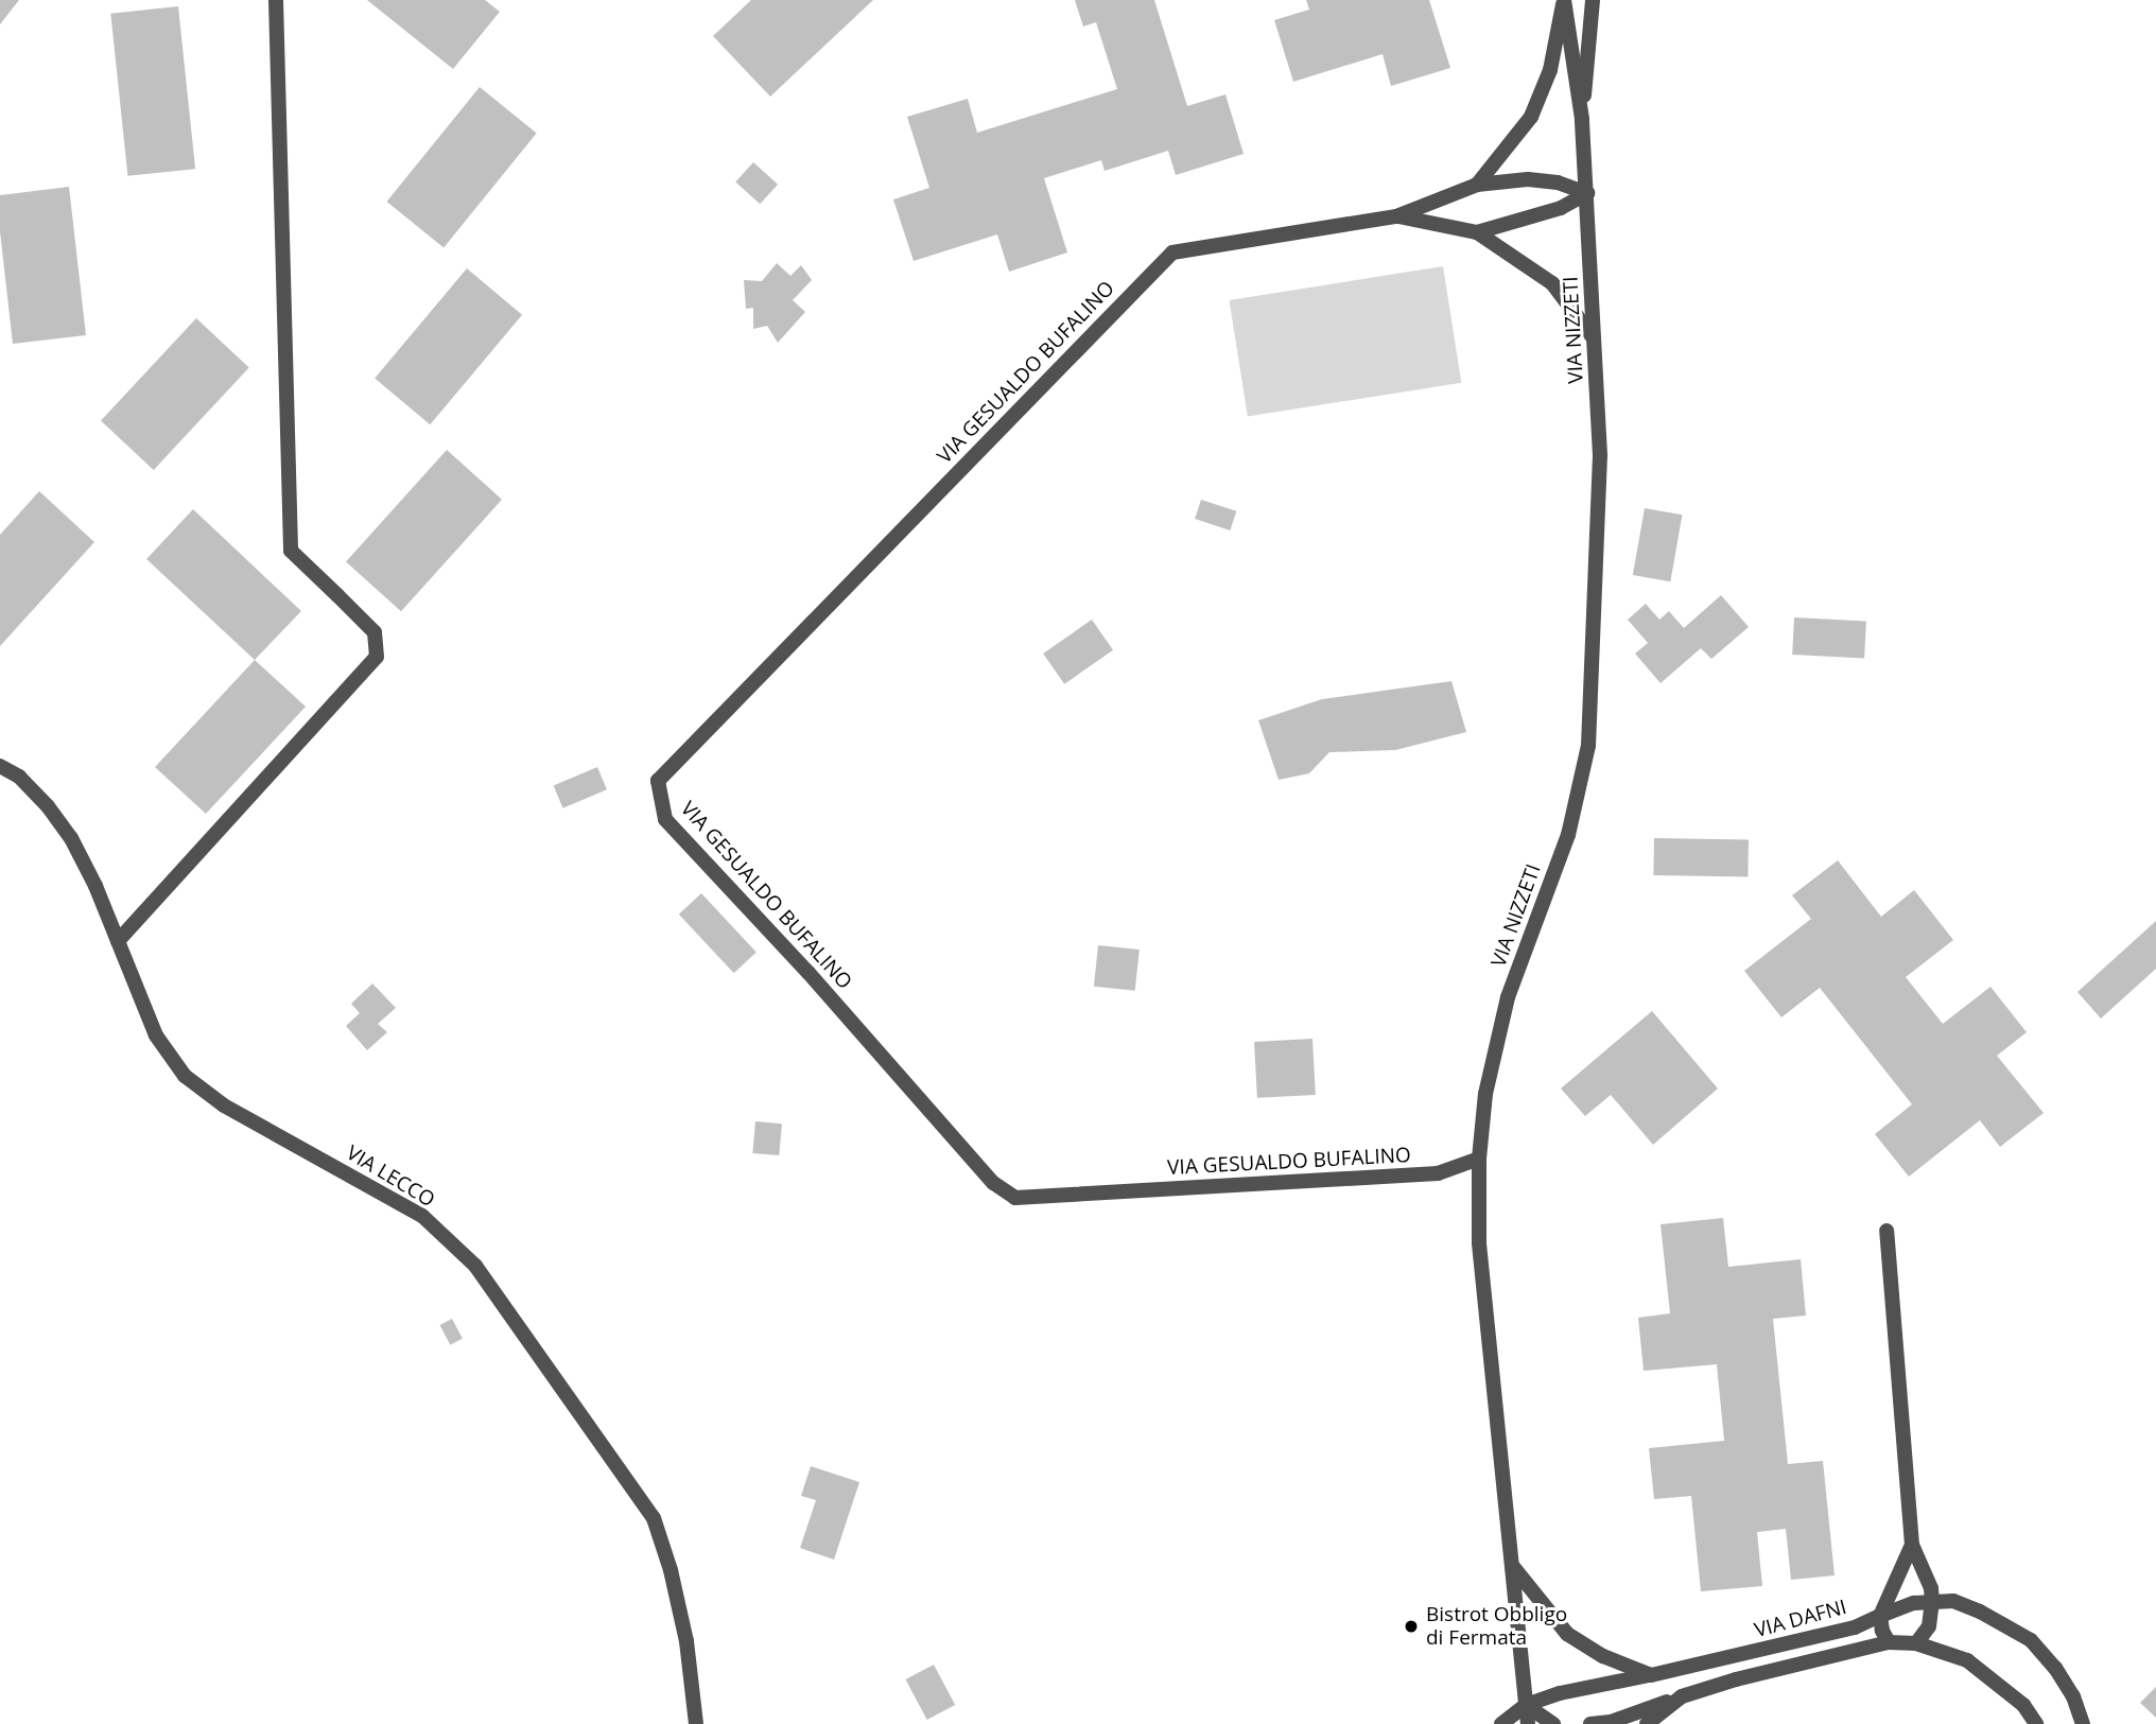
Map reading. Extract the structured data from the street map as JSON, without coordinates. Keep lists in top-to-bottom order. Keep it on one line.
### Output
{"streets":{"street":["VIA NIZZETI","VIA GESUALDO BUFALINO","VIA LECCO","VIA DAFNI"]},"crossings":[["VIA NIZZETI","VIA GESUALDO BUFALINO"],["VIA NIZZETI","VIA DAFNI"]],"places":["Bistrot Obbligo di Fermata"]}
